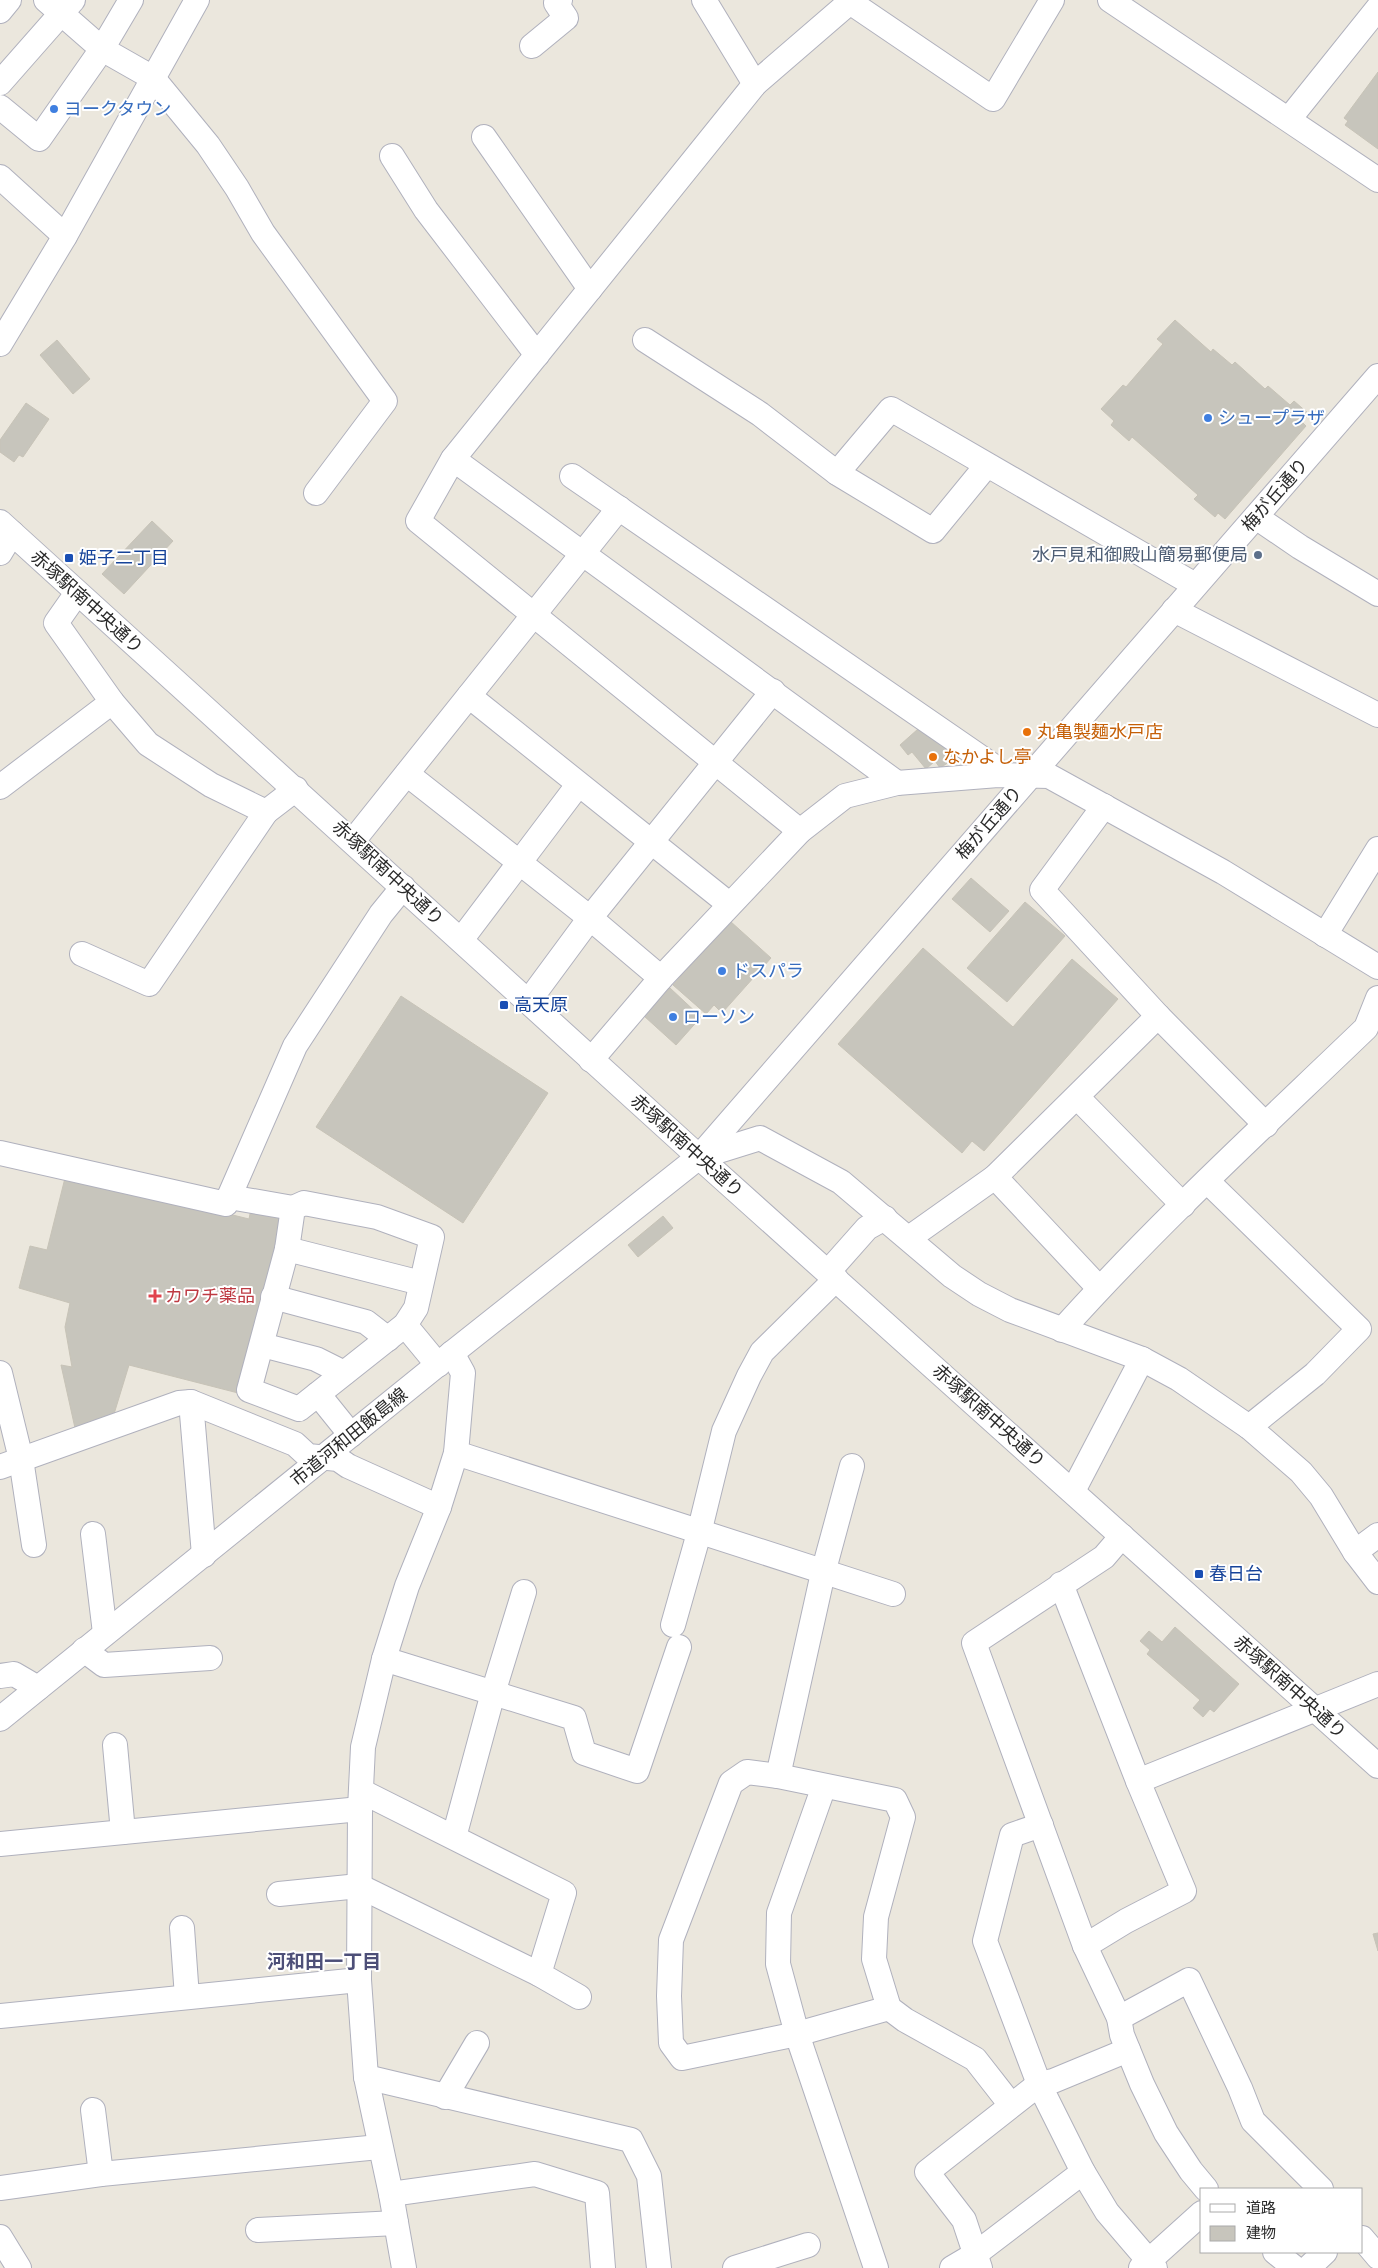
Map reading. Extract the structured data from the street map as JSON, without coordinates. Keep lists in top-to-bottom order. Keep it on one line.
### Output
{"streets":{"street":["梅が丘通り","赤塚駅南中央通り","市道河和田飯島線"]},"crossings":[["梅が丘通り","赤塚駅南中央通り"],["梅が丘通り","市道河和田飯島線"],["赤塚駅南中央通り","市道河和田飯島線"]],"districts":["河和田一丁目"],"places":{"other":["ヨークタウン","シュープラザ","水戸見和御殿山簡易郵便局","丸亀製麺水戸店","なかよし亭","ドスパラ","ローソン"],"transit":["姫子二丁目","高天原","春日台"],"health":["カワチ薬品"]},"legend":["道路","建物"]}
